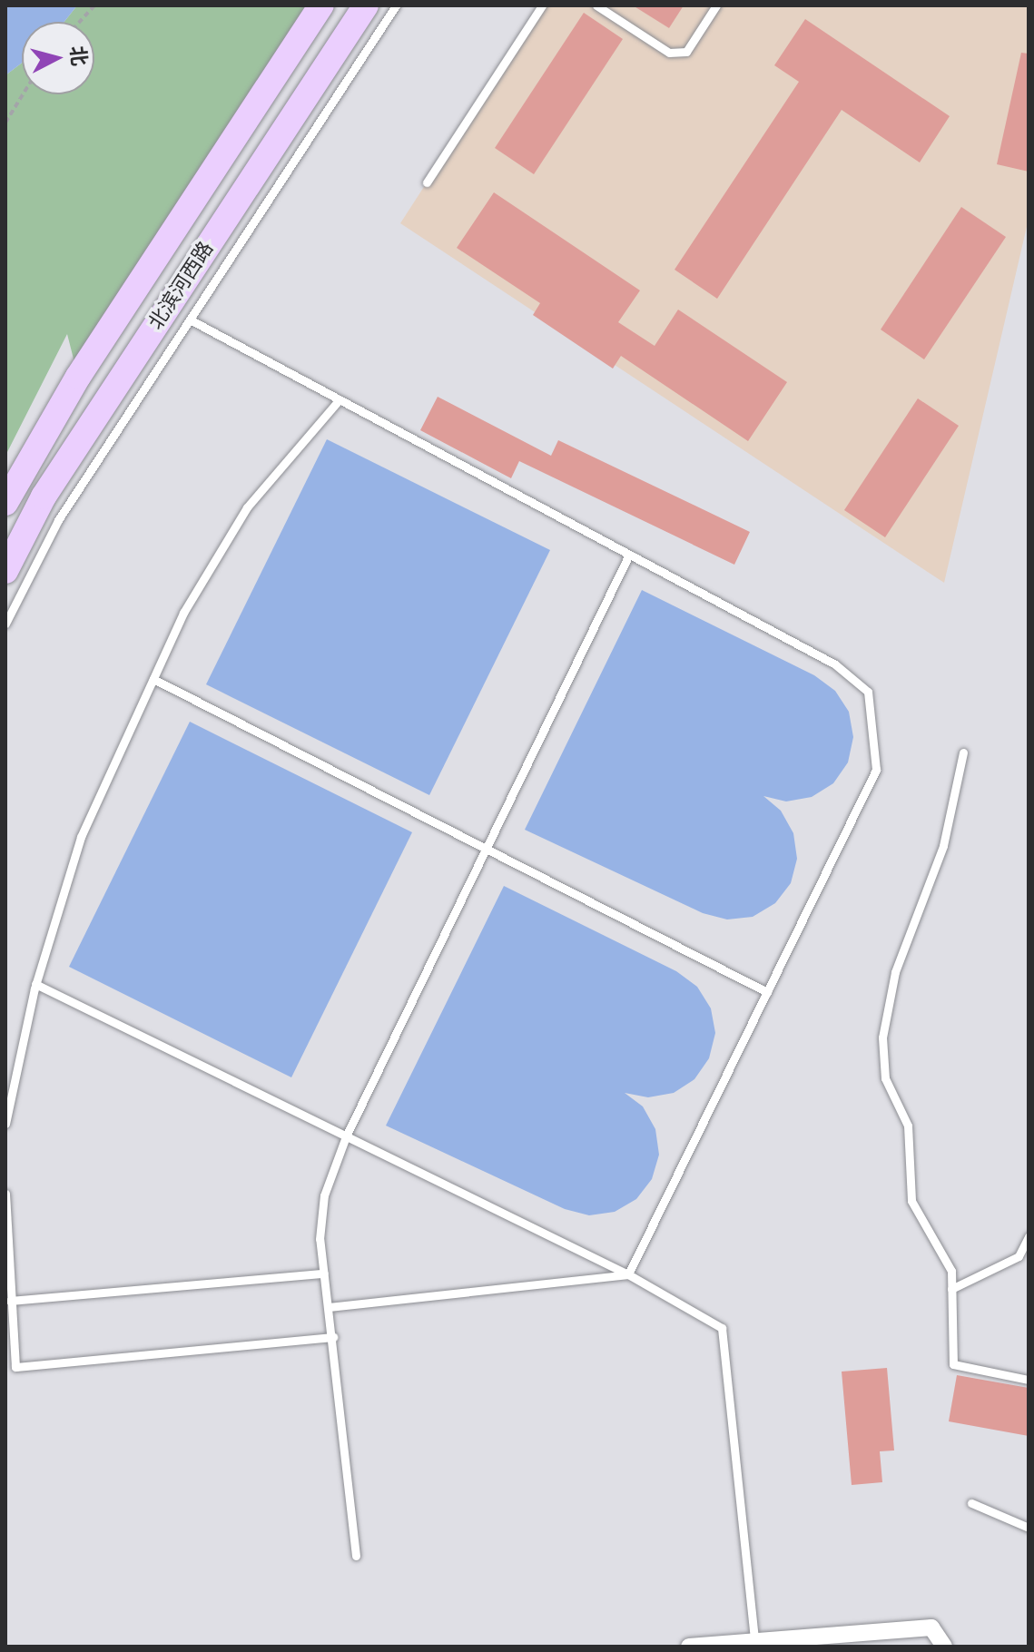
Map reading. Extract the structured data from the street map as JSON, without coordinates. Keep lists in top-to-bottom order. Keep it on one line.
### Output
{"streets":{"main road":["北滨河西路"]},"north":"right"}
